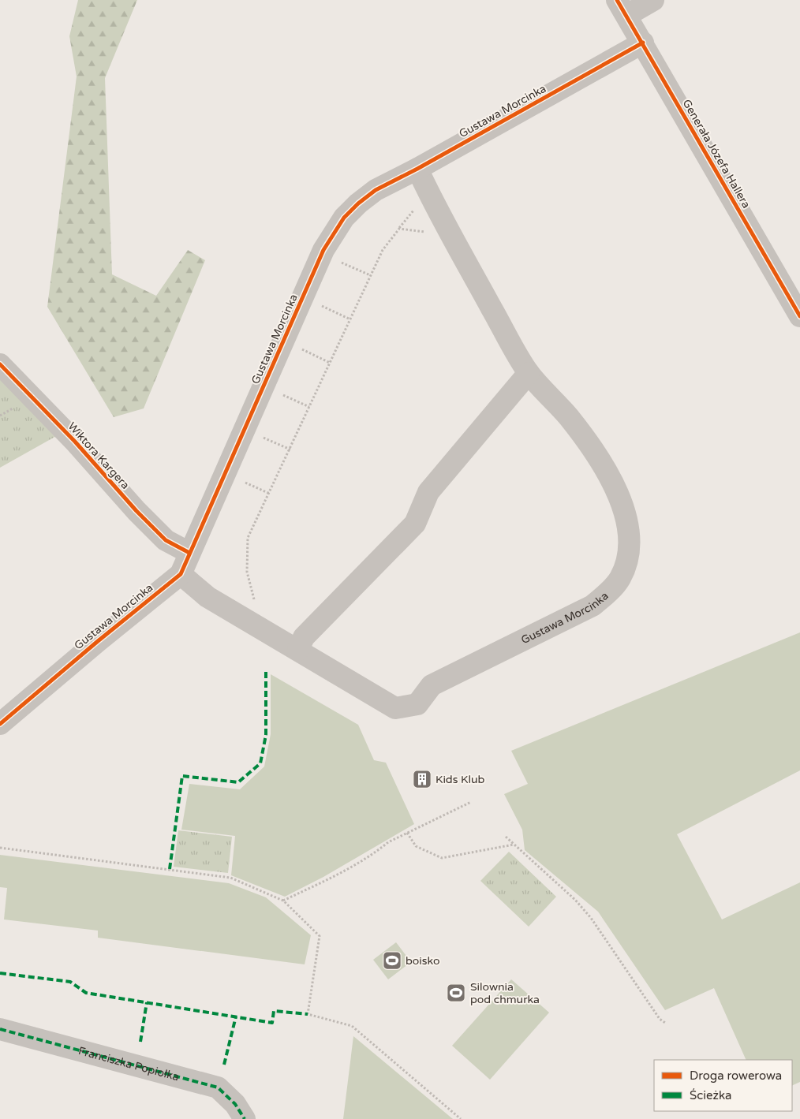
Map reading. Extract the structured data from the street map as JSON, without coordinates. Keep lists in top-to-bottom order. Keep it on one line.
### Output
{"streets":{"street":["Gustawa Morcinka","Generała Józefa Hallera","Wiktora Kargera","Franciszka Popiołka"]},"crossings":[["Gustawa Morcinka","Generała Józefa Hallera"],["Gustawa Morcinka","Wiktora Kargera"]],"places":{"building":["Kids Klub"],"sports":["boisko","Silownia pod chmurka"]},"legend":["Droga rowerowa","Ścieżka"]}
